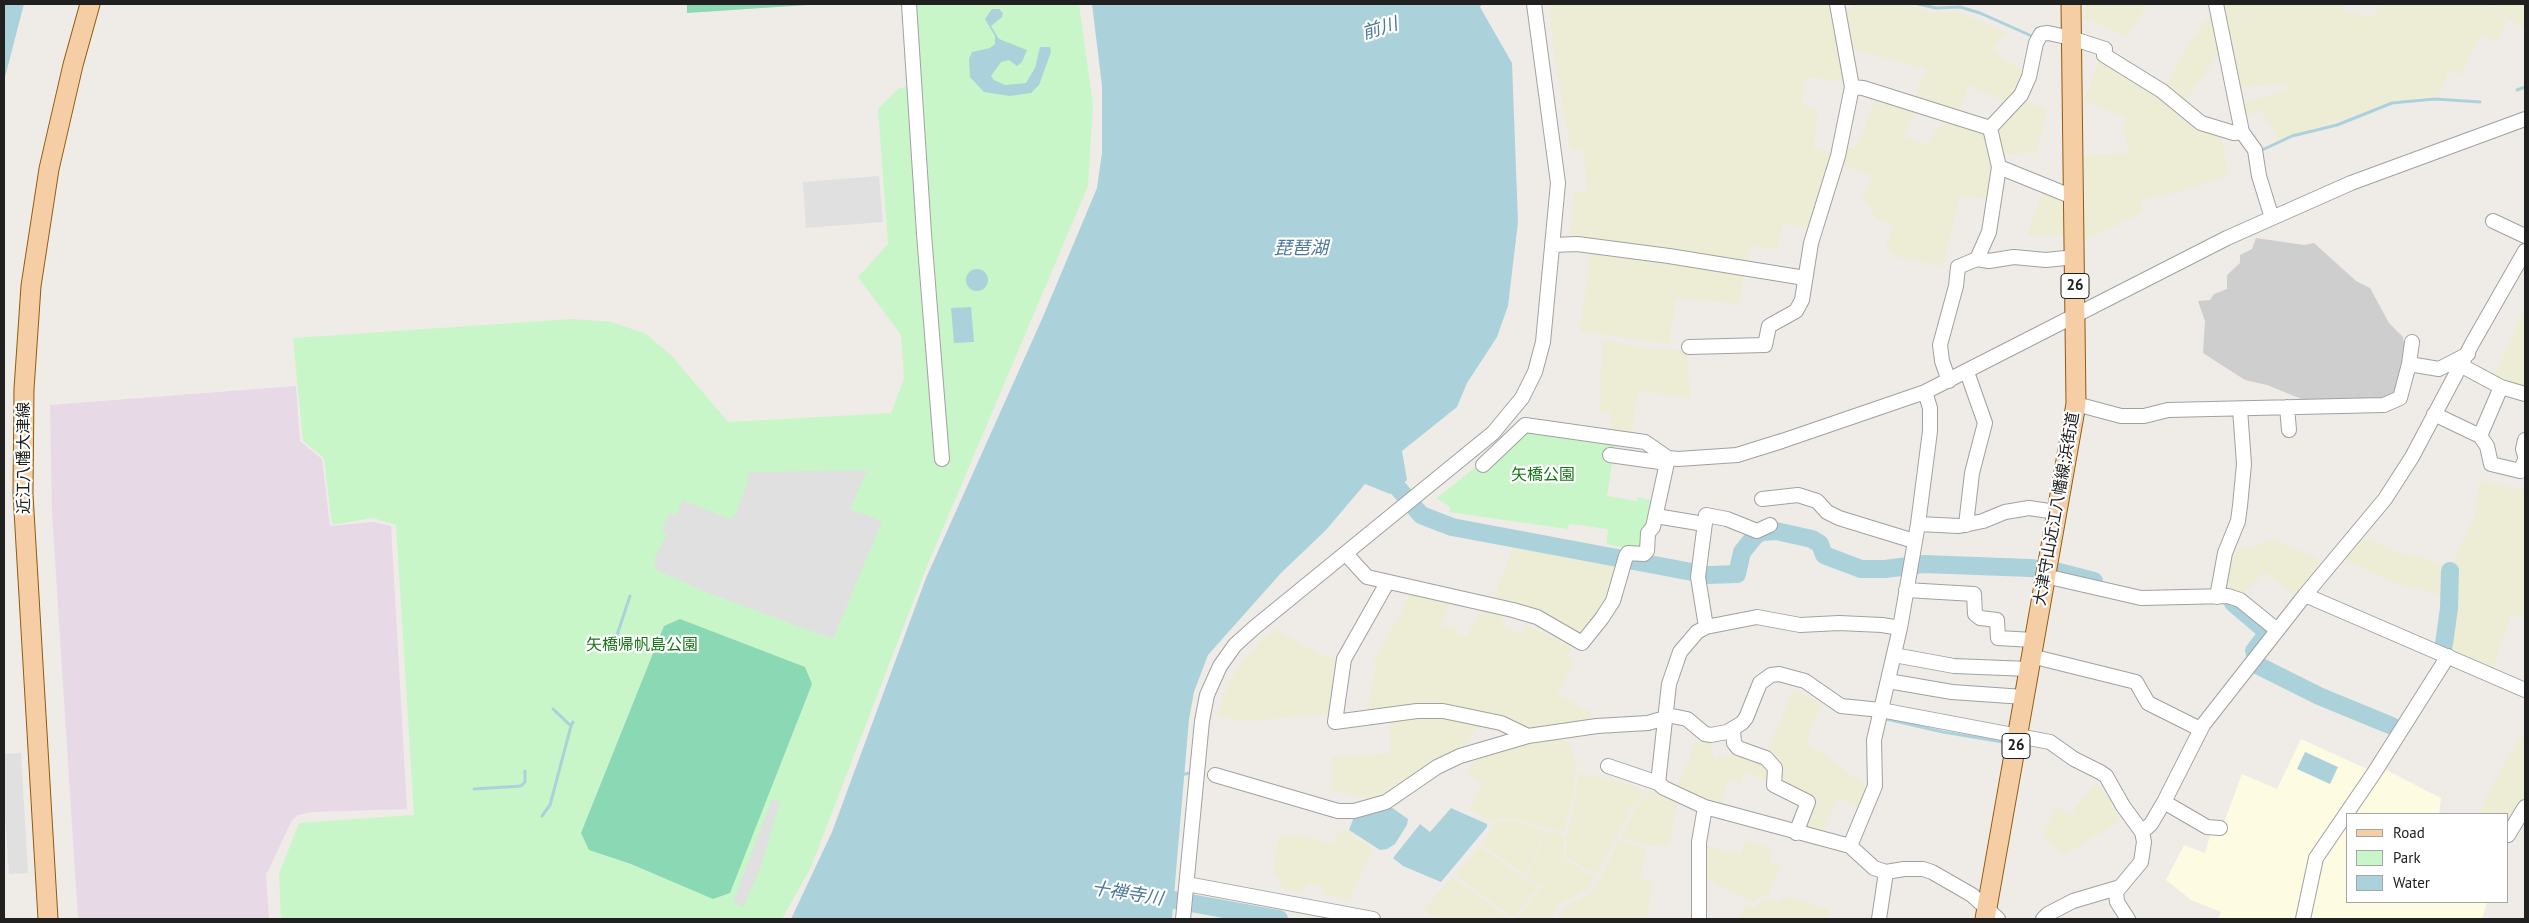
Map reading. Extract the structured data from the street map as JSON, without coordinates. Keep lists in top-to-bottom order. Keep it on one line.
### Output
{"streets":{"main road":["26","近江八幡大津線","大津守山近江八幡線;浜街道"]},"water":["前川","琵琶湖","十禅寺川"],"parks":["矢橋公園","矢橋帰帆島公園"],"legend":["Road","Park","Water"]}
